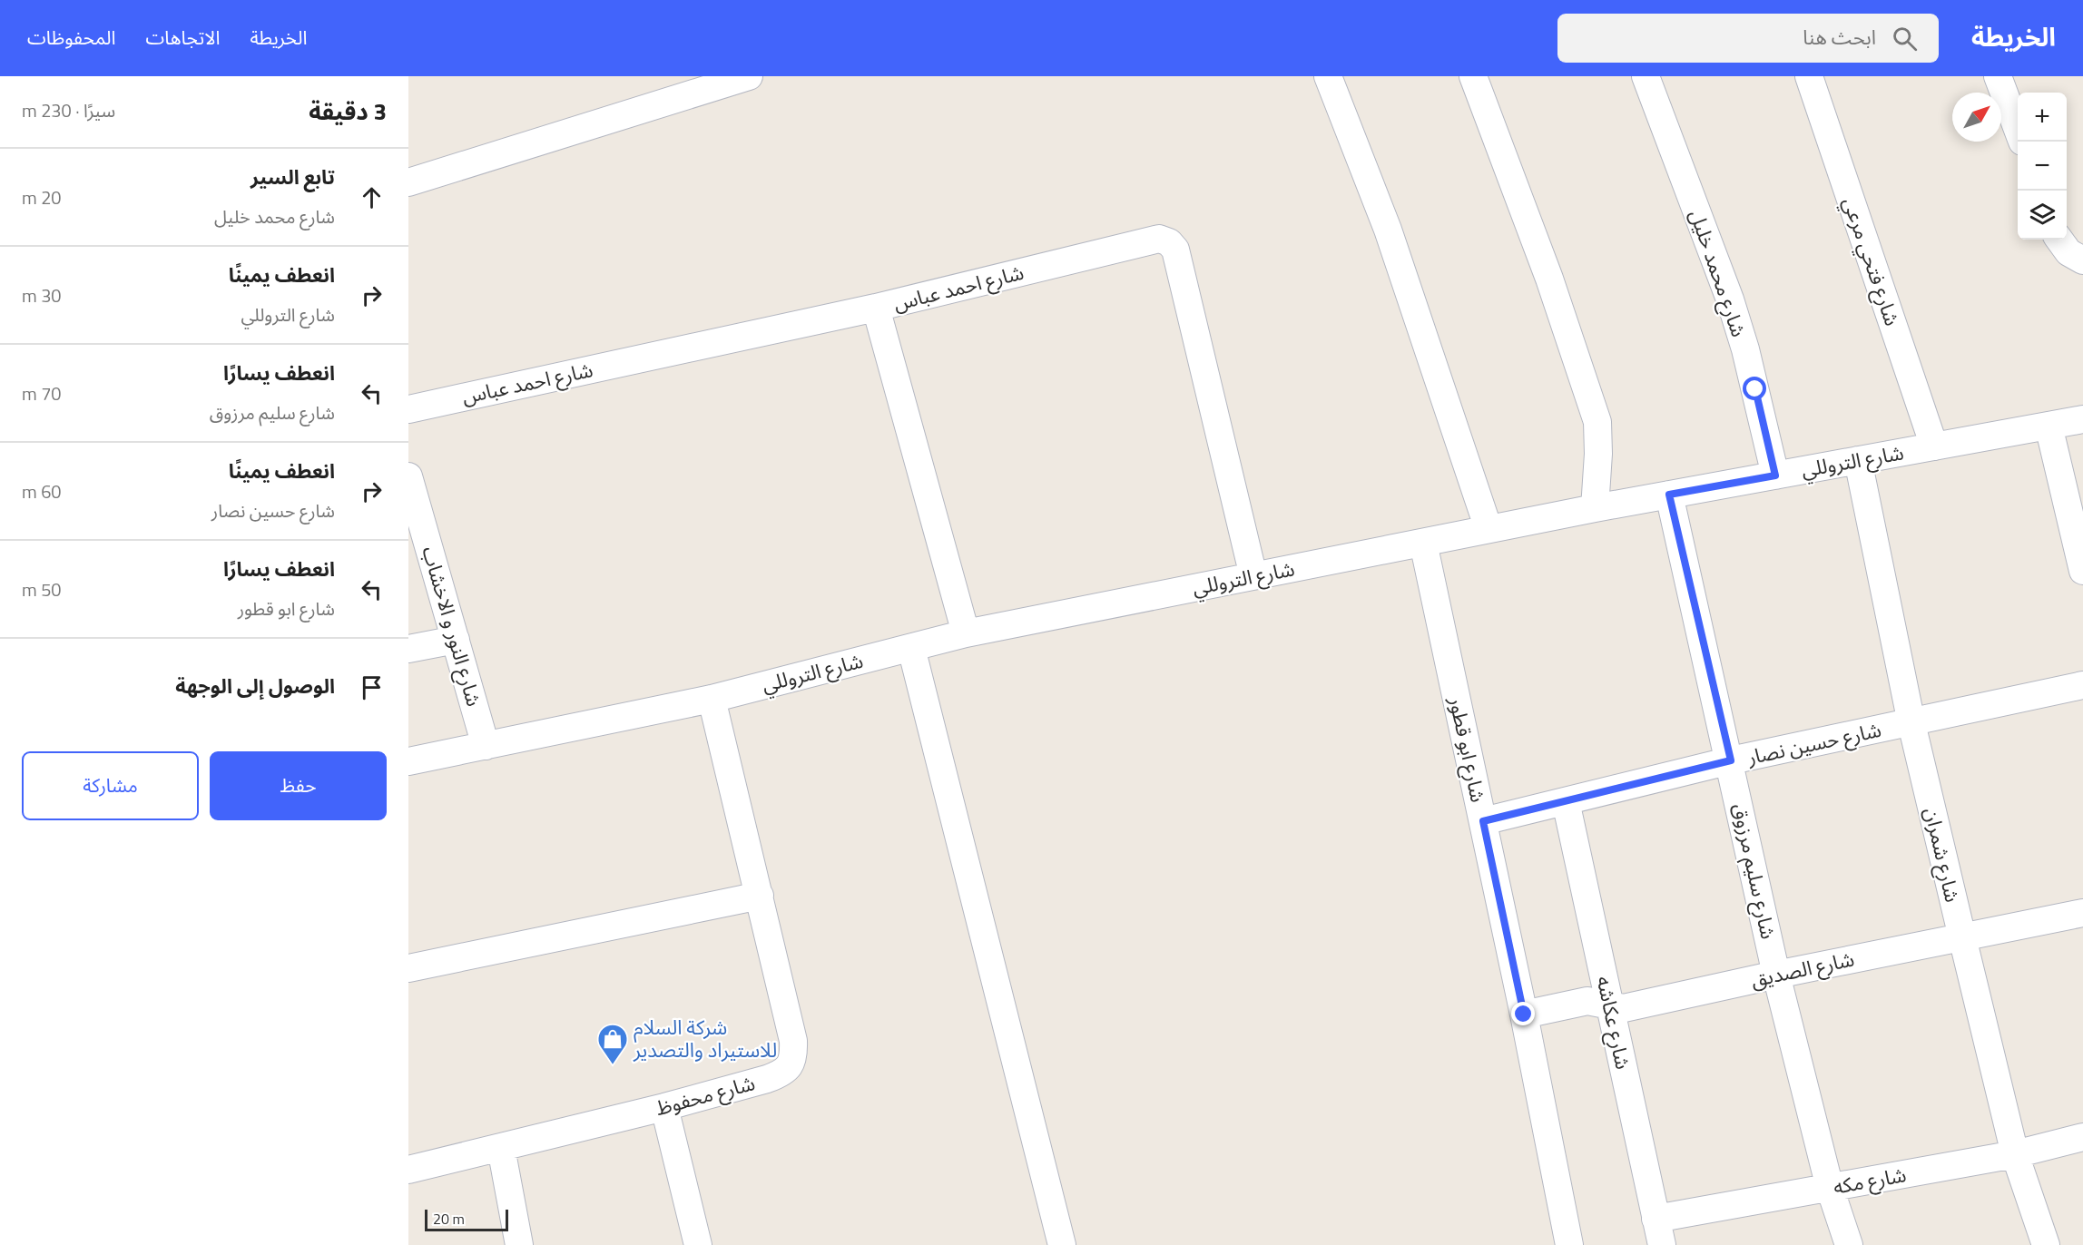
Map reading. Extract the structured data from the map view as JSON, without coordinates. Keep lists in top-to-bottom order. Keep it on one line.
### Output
{"streets":{"street":["شارع فتحي مرعي","شارع محمد خليل","شارع احمد عباس","شارع التروللي","شارع النور و الاخشاب","شارع حسين نصار","شارع ابو قطور","شارع شمران","شارع سليم مرزوق","شارع الصديق","شارع عكاشه","شارع محفوظ","شارع مكه"]},"crossings":[["شارع فتحي مرعي","شارع التروللي"],["شارع محمد خليل","شارع التروللي"],["شارع احمد عباس","شارع التروللي"],["شارع التروللي","شارع النور و الاخشاب"],["شارع التروللي","شارع ابو قطور"],["شارع التروللي","شارع شمران"],["شارع التروللي","شارع سليم مرزوق"],["شارع التروللي","شارع محفوظ"],["شارع حسين نصار","شارع ابو قطور"],["شارع حسين نصار","شارع شمران"],["شارع حسين نصار","شارع سليم مرزوق"],["شارع حسين نصار","شارع عكاشه"],["شارع ابو قطور","شارع الصديق"],["شارع شمران","شارع الصديق"],["شارع شمران","شارع مكه"],["شارع سليم مرزوق","شارع الصديق"],["شارع سليم مرزوق","شارع مكه"],["شارع الصديق","شارع عكاشه"],["شارع عكاشه","شارع مكه"]],"places":{"shop":["شركة السلام للاستيراد والتصدير"]},"scale_bar":"20 m","north":"top right","page":{"header":"الخريطة","search":"ابحث هنا","nav":["الخريطة","الاتجاهات","المحفوظات"],"heading":["3 دقيقة","سيرًا · 230 m"],"map_buttons":["+","−"],"list":[["تابع السير","شارع محمد خليل","20 m"],["انعطف يمينًا","شارع التروللي","30 m"],["انعطف يسارًا","شارع سليم مرزوق","70 m"],["انعطف يمينًا","شارع حسين نصار","60 m"],["انعطف يسارًا","شارع ابو قطور","50 m"],"الوصول إلى الوجهة"],"buttons":["حفظ","مشاركة"],"scale":"20 m"}}
